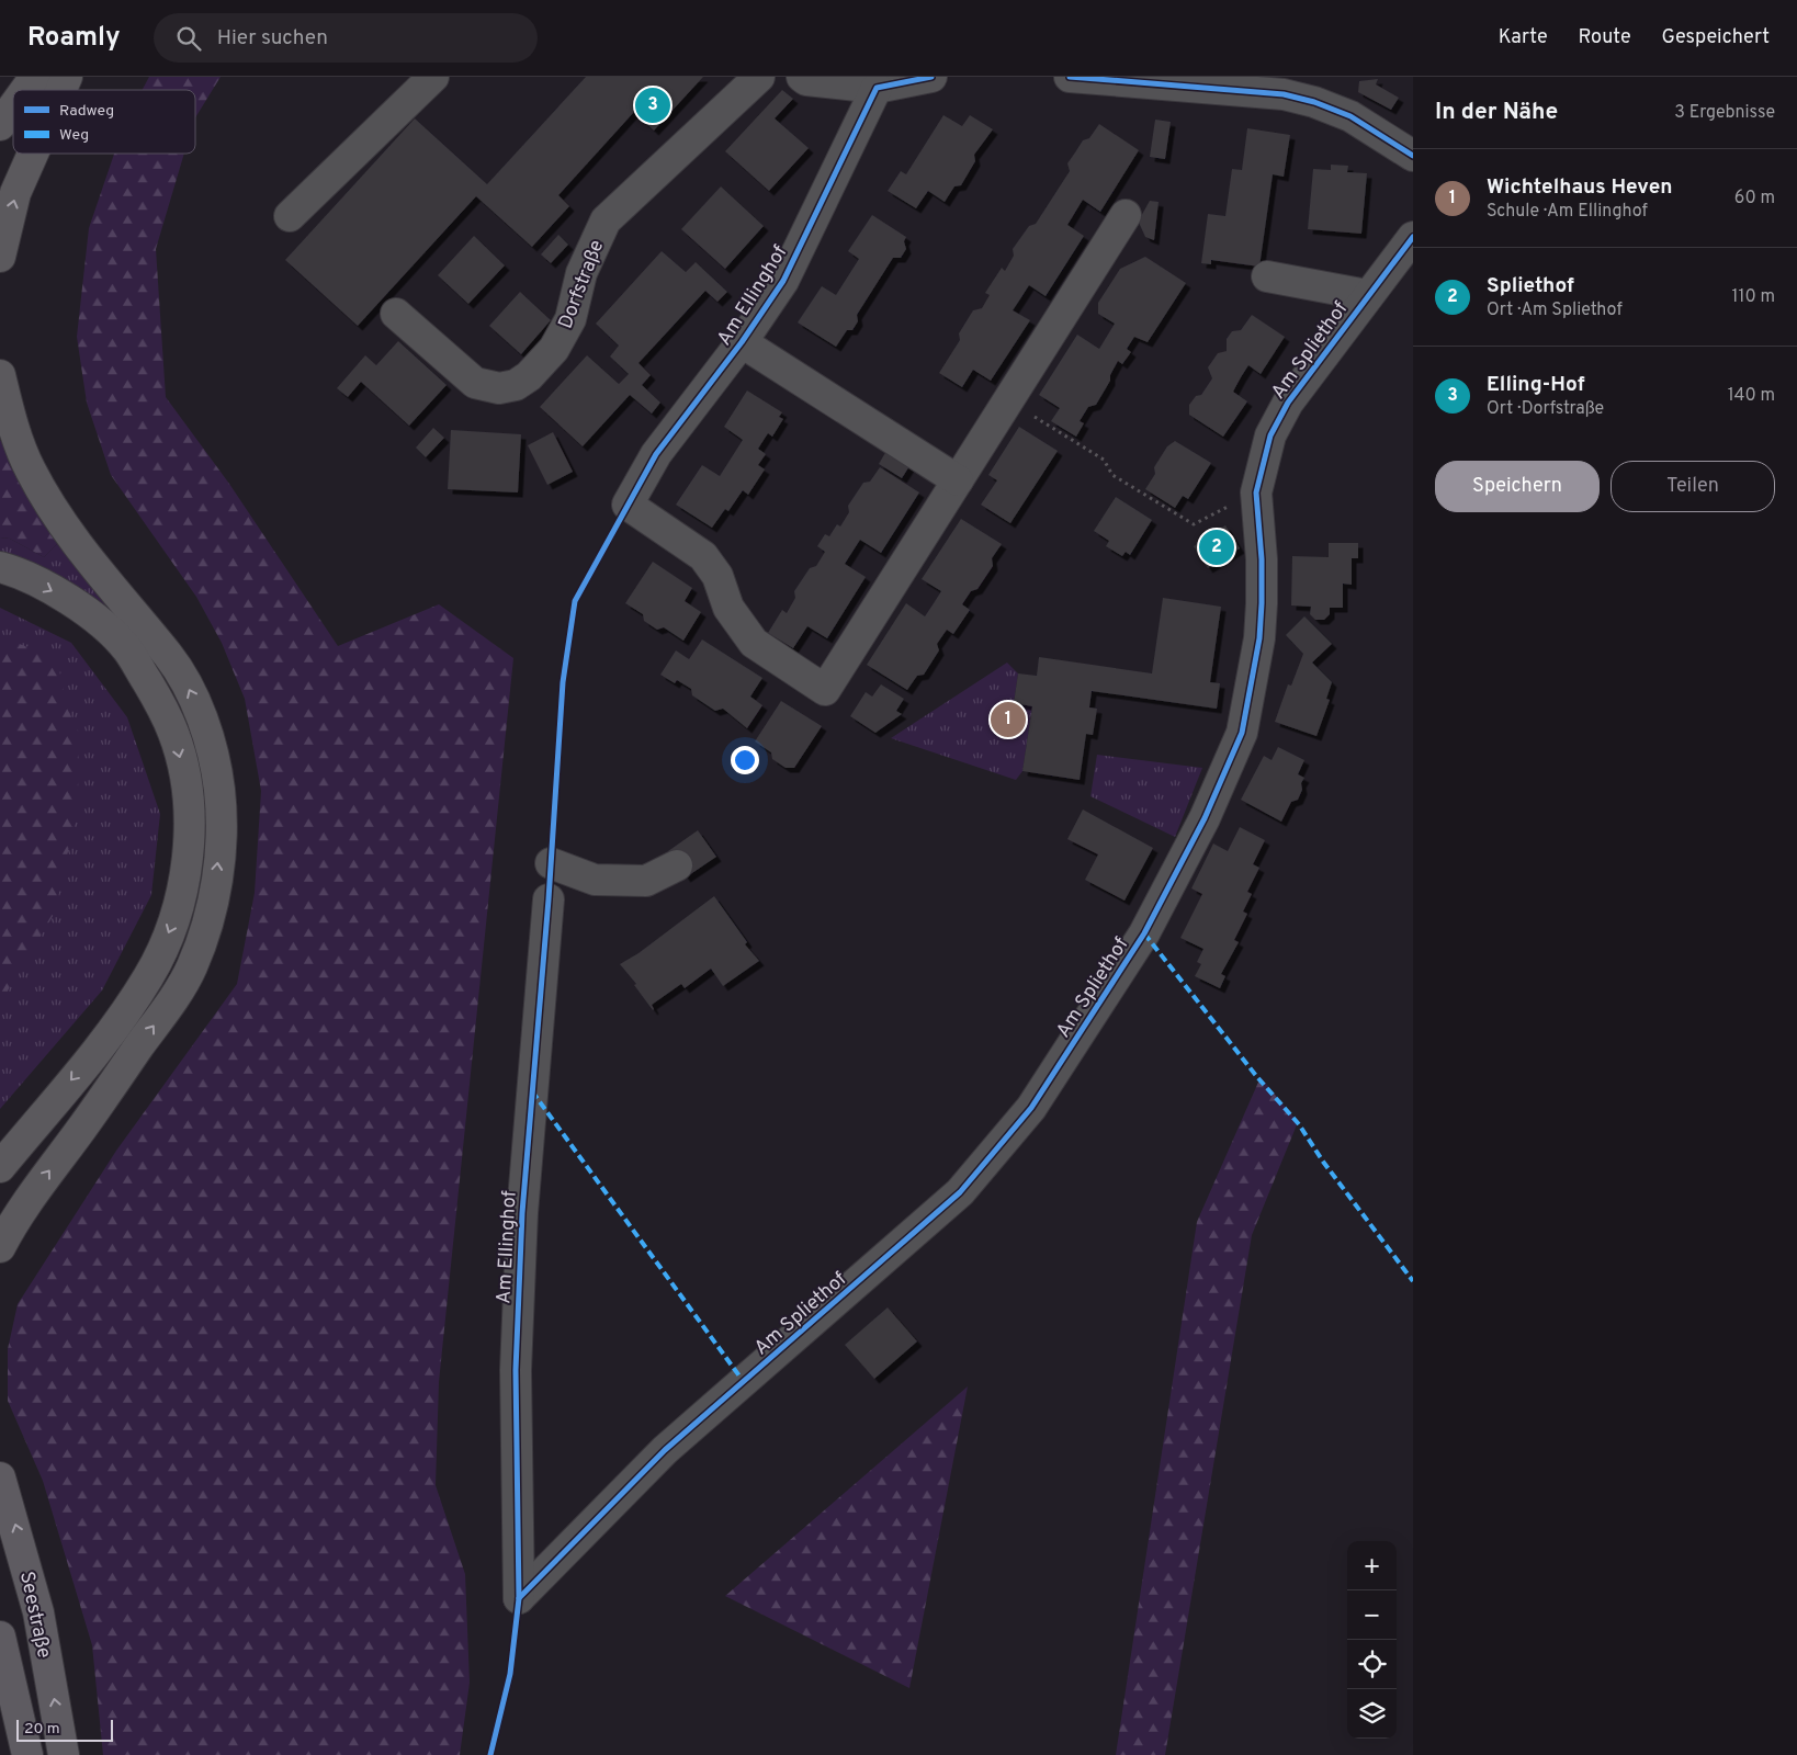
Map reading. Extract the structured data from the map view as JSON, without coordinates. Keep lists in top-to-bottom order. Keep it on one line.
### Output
{"streets":{"main road":["Seestraße"],"street":["Dorfstraße","Am Ellinghof","Am Spliethof"]},"crossings":[["Am Ellinghof","Am Spliethof"]],"legend":["Radweg","Weg"],"scale_bar":"20 m","page":{"header":"Roamly","search":"Hier suchen","nav":["Karte","Route","Gespeichert"],"heading":["In der Nähe","3 Ergebnisse"],"pins":["3","2","1"],"list":[{"mark":"1","name":"Wichtelhaus Heven","note":"Schule · Am Ellinghof","value":"60 m"},{"mark":"2","name":"Spliethof","note":"Ort · Am Spliethof","value":"110 m"},{"mark":"3","name":"Elling-Hof","note":"Ort · Dorfstraße","value":"140 m"}],"buttons":["Speichern","Teilen"],"map_buttons":["+","−"],"scale":"20 m"}}
